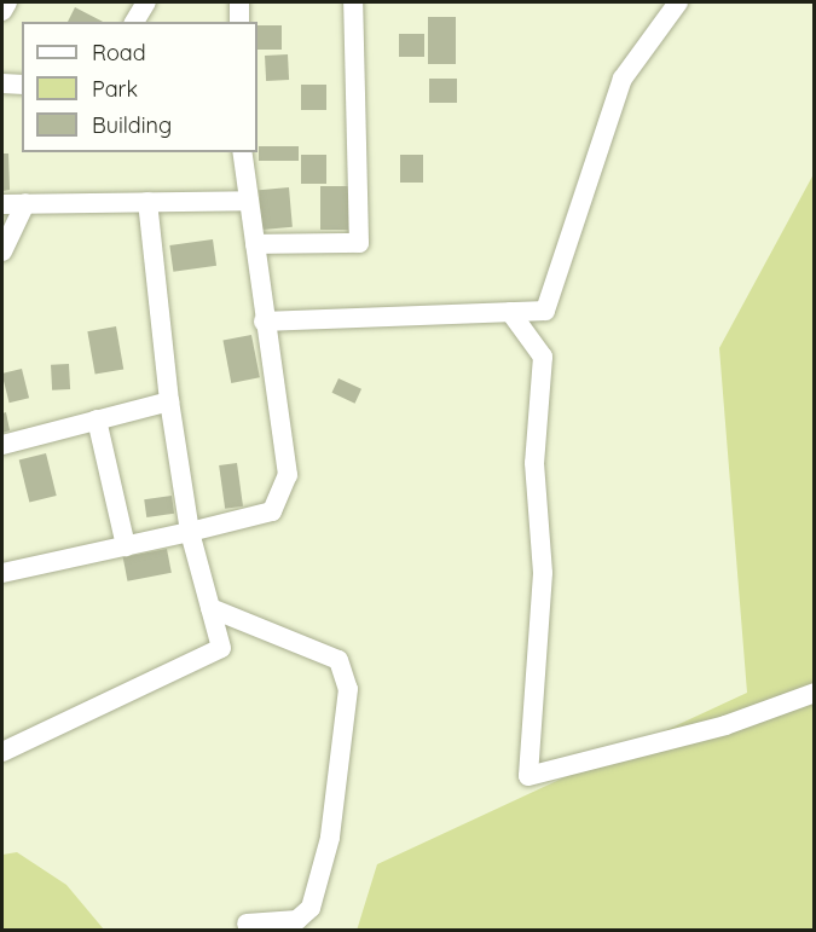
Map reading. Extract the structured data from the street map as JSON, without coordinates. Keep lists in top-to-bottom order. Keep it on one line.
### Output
{"legend":["Road","Park","Building"]}
